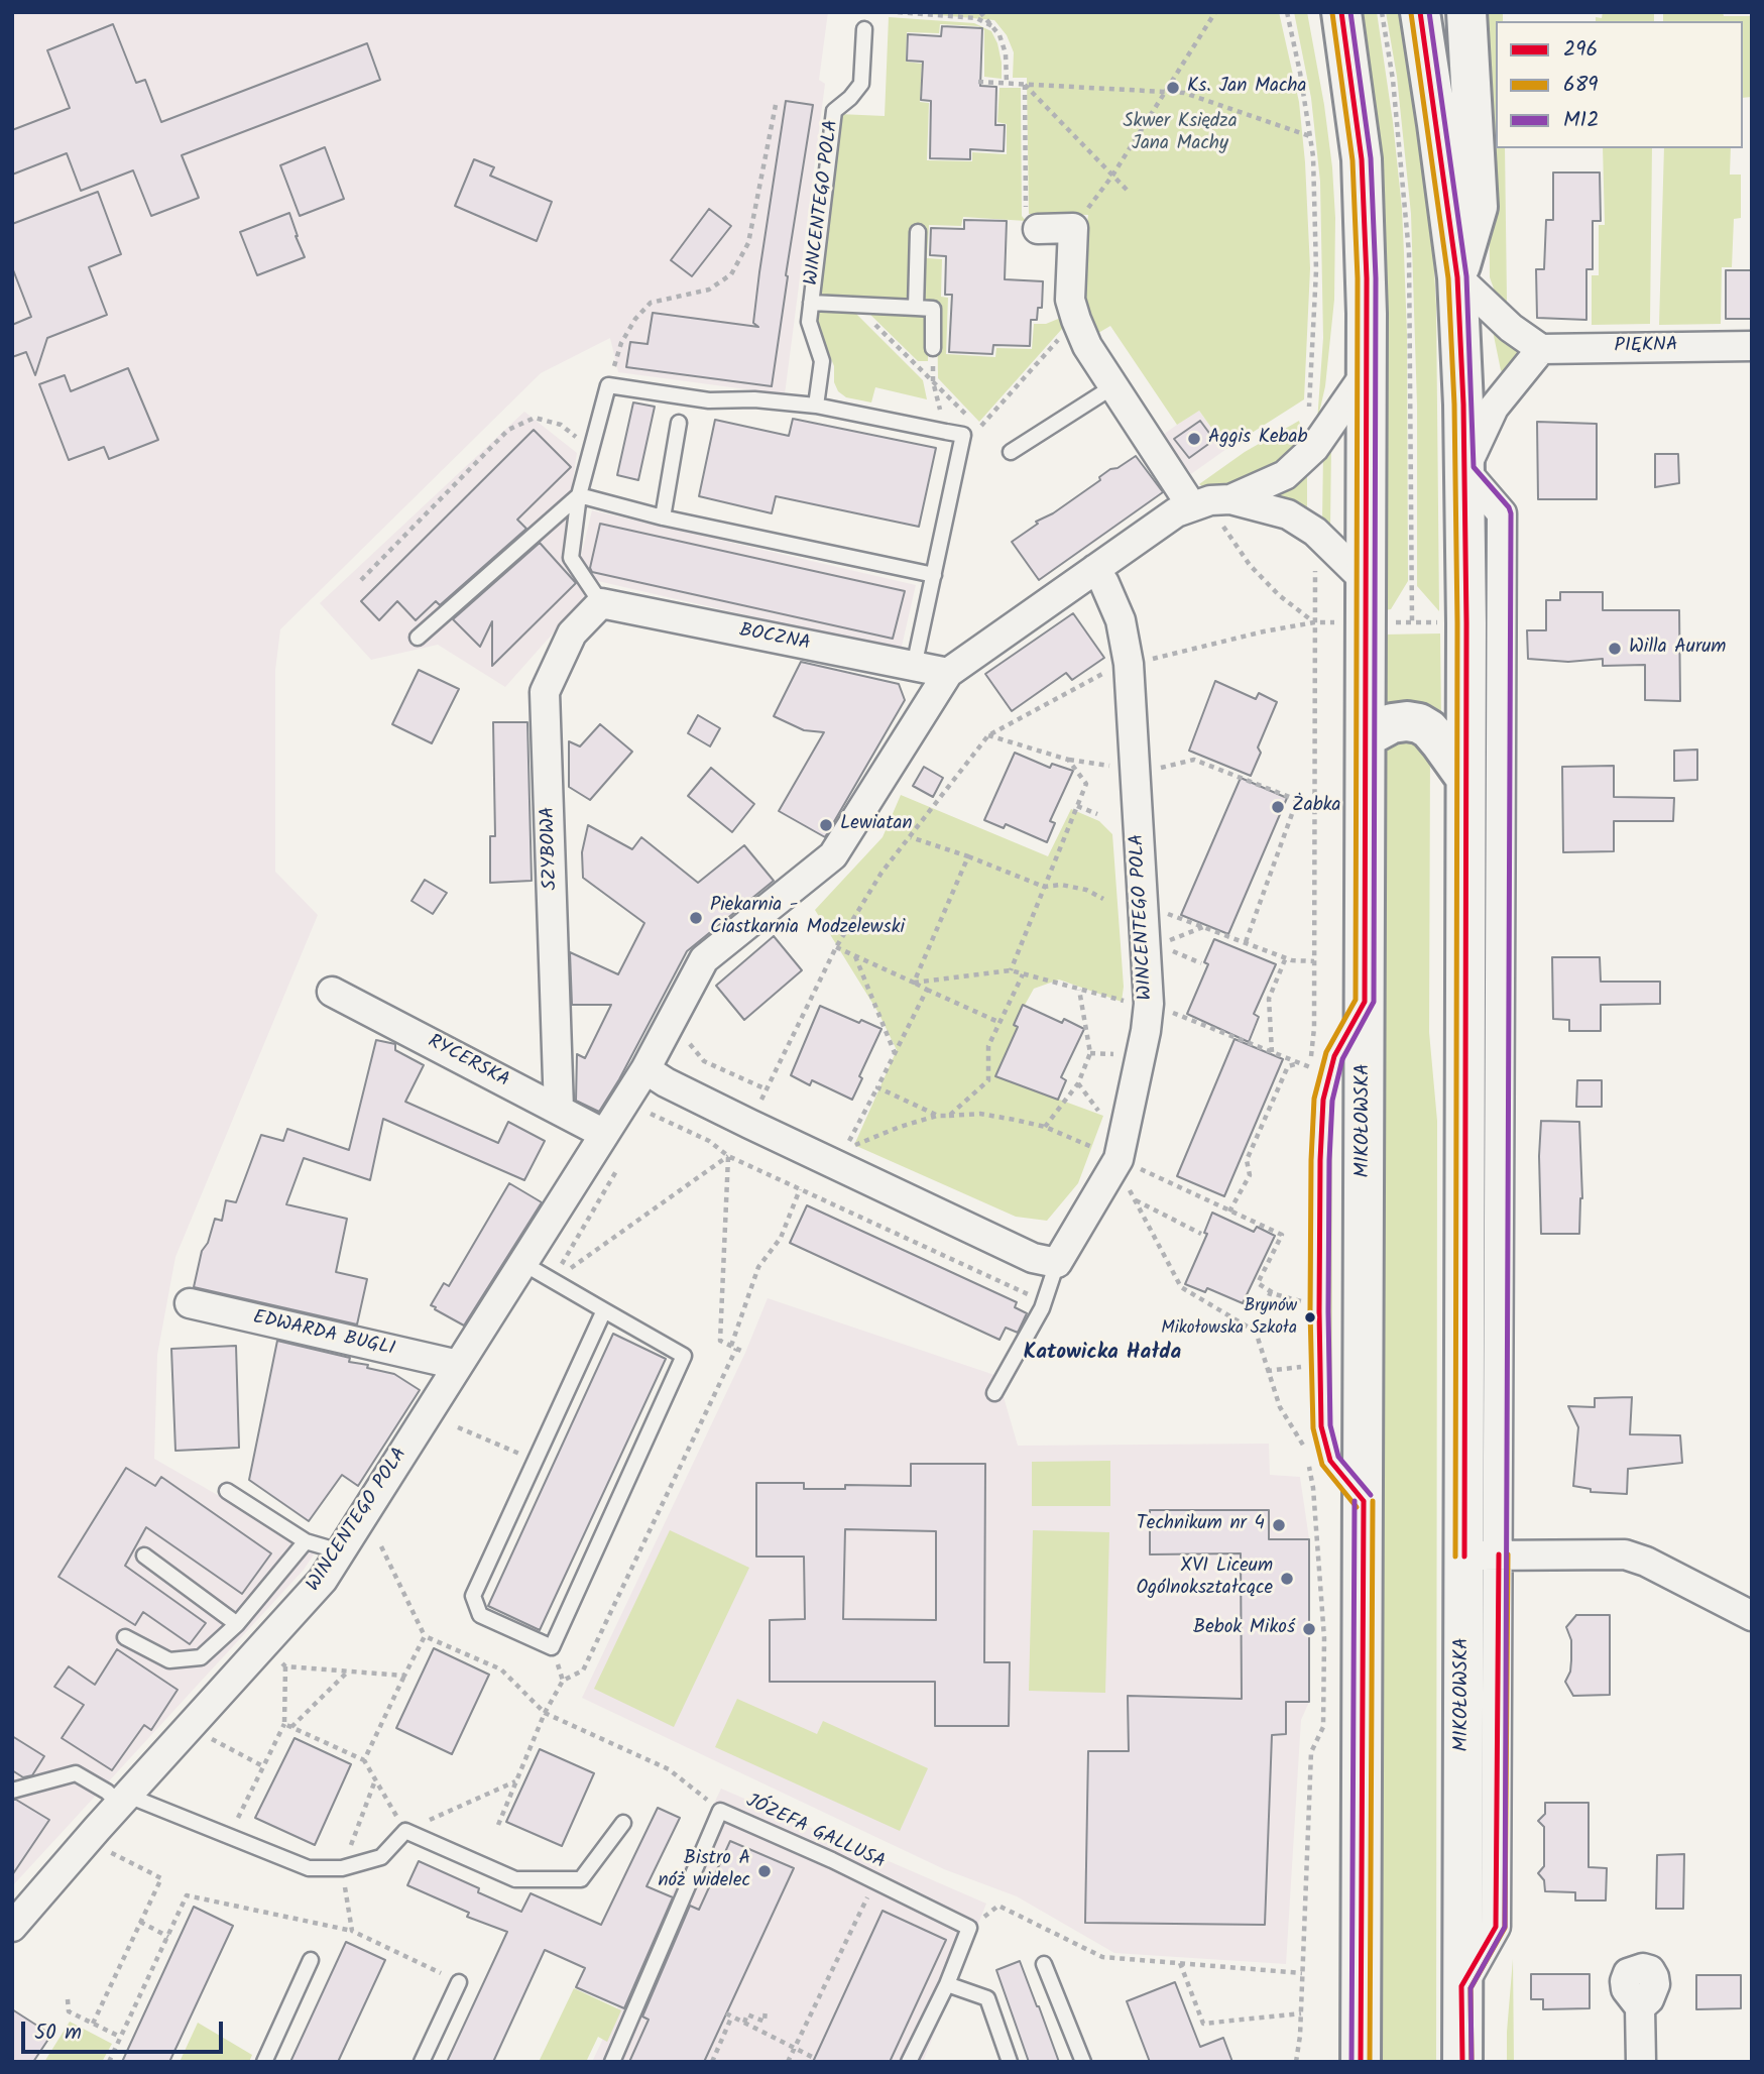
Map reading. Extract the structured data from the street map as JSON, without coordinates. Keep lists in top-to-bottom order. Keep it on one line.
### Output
{"streets":{"main road":["MIKOŁOWSKA"],"street":["WINCENTEGO POLA","PIĘKNA","BOCZNA","SZYBOWA","RYCERSKA","EDWARDA BUGLI"],"lane":["JÓZEFA GALLUSA"]},"crossings":[["WINCENTEGO POLA","BOCZNA"],["WINCENTEGO POLA","RYCERSKA"],["WINCENTEGO POLA","MIKOŁOWSKA"],["WINCENTEGO POLA","EDWARDA BUGLI"],["BOCZNA","SZYBOWA"],["SZYBOWA","RYCERSKA"]],"districts":["Katowicka Hałda"],"parks":["Skwer Księdza Jana Machy"],"places":["Ks. Jan Macha","Aggis Kebab","Willa Aurum","Żabka","Lewiatan","Piekarnia - Ciastkarnia Modzelewski","Brynów Mikołowska Szkoła","Technikum nr 4","XVI Liceum Ogólnokształcące","Bebok Mikoś","Bistro A nóż widelec"],"lines":["transit line 296","transit line M12","transit line 689"],"legend":["296","689","M12"],"scale_bar":"50 m"}
